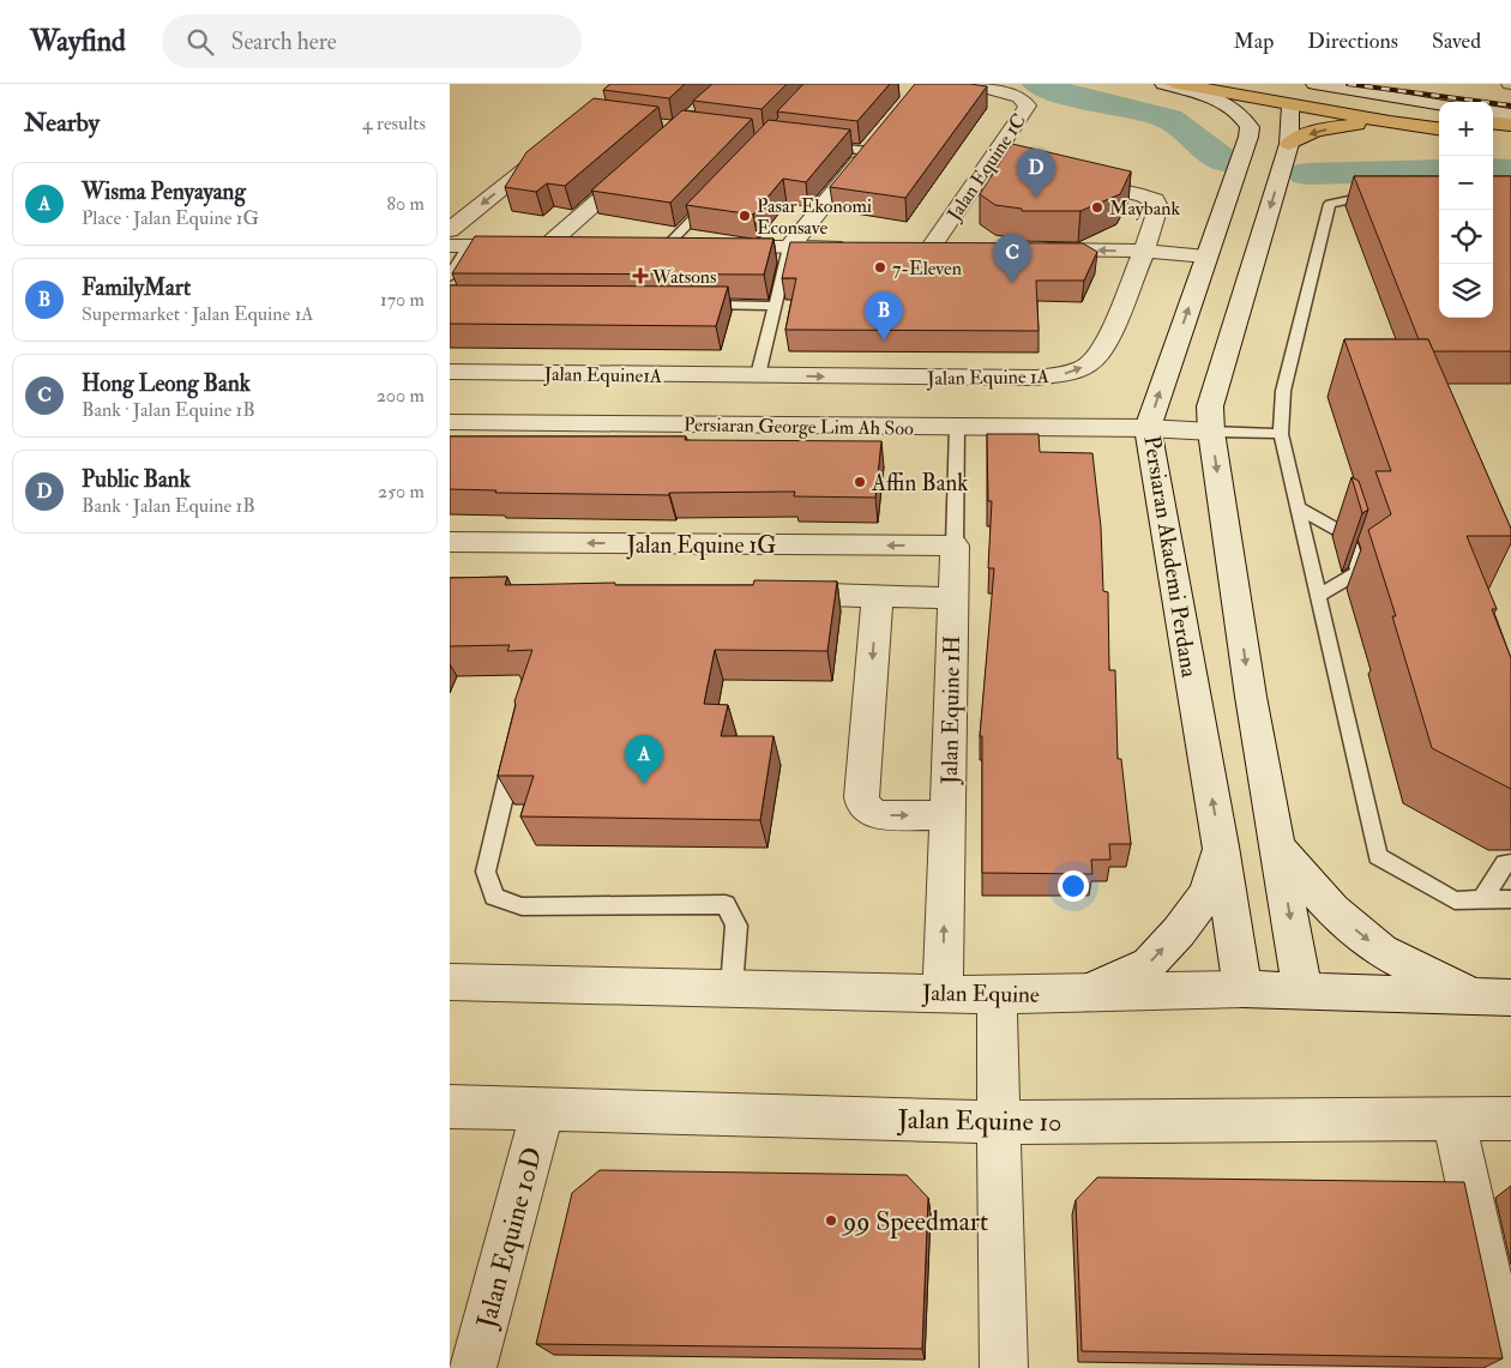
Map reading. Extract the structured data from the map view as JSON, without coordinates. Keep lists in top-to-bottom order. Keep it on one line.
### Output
{"streets":{"street":["Jalan Equine 1C","Jalan Equine1A","Jalan Equine 1A","Persiaran George Lim Ah Soo","Jalan Equine 1G","Persiaran Akademi Perdana","Jalan Equine 1H","Jalan Equine","Jalan Equine 10","Jalan Equine 10D"]},"crossings":[["Jalan Equine 1C","Jalan Equine 1A"],["Jalan Equine1A","Jalan Equine 1A"],["Jalan Equine1A","Persiaran George Lim Ah Soo"],["Jalan Equine 1A","Persiaran George Lim Ah Soo"],["Persiaran George Lim Ah Soo","Persiaran Akademi Perdana"],["Persiaran George Lim Ah Soo","Jalan Equine 1H"],["Jalan Equine 1G","Jalan Equine 1H"],["Persiaran Akademi Perdana","Jalan Equine"],["Jalan Equine 1H","Jalan Equine"],["Jalan Equine 10","Jalan Equine 10D"]],"places":{"other":["Maybank","Pasar Ekonomi Econsave","7-Eleven","Affin Bank","99 Speedmart"],"health":["Watsons"]},"page":{"header":"Wayfind","search":"Search here","nav":["Map","Directions","Saved"],"heading":["Nearby","4 results"],"map_buttons":["+","−"],"pins":["D","C","B","A"],"list":[{"mark":"A","name":"Wisma Penyayang","note":"Place · Jalan Equine 1G","value":"80 m"},{"mark":"B","name":"FamilyMart","note":"Supermarket · Jalan Equine 1A","value":"170 m"},{"mark":"C","name":"Hong Leong Bank","note":"Bank · Jalan Equine 1B","value":"200 m"},{"mark":"D","name":"Public Bank","note":"Bank · Jalan Equine 1B","value":"250 m"}]}}
